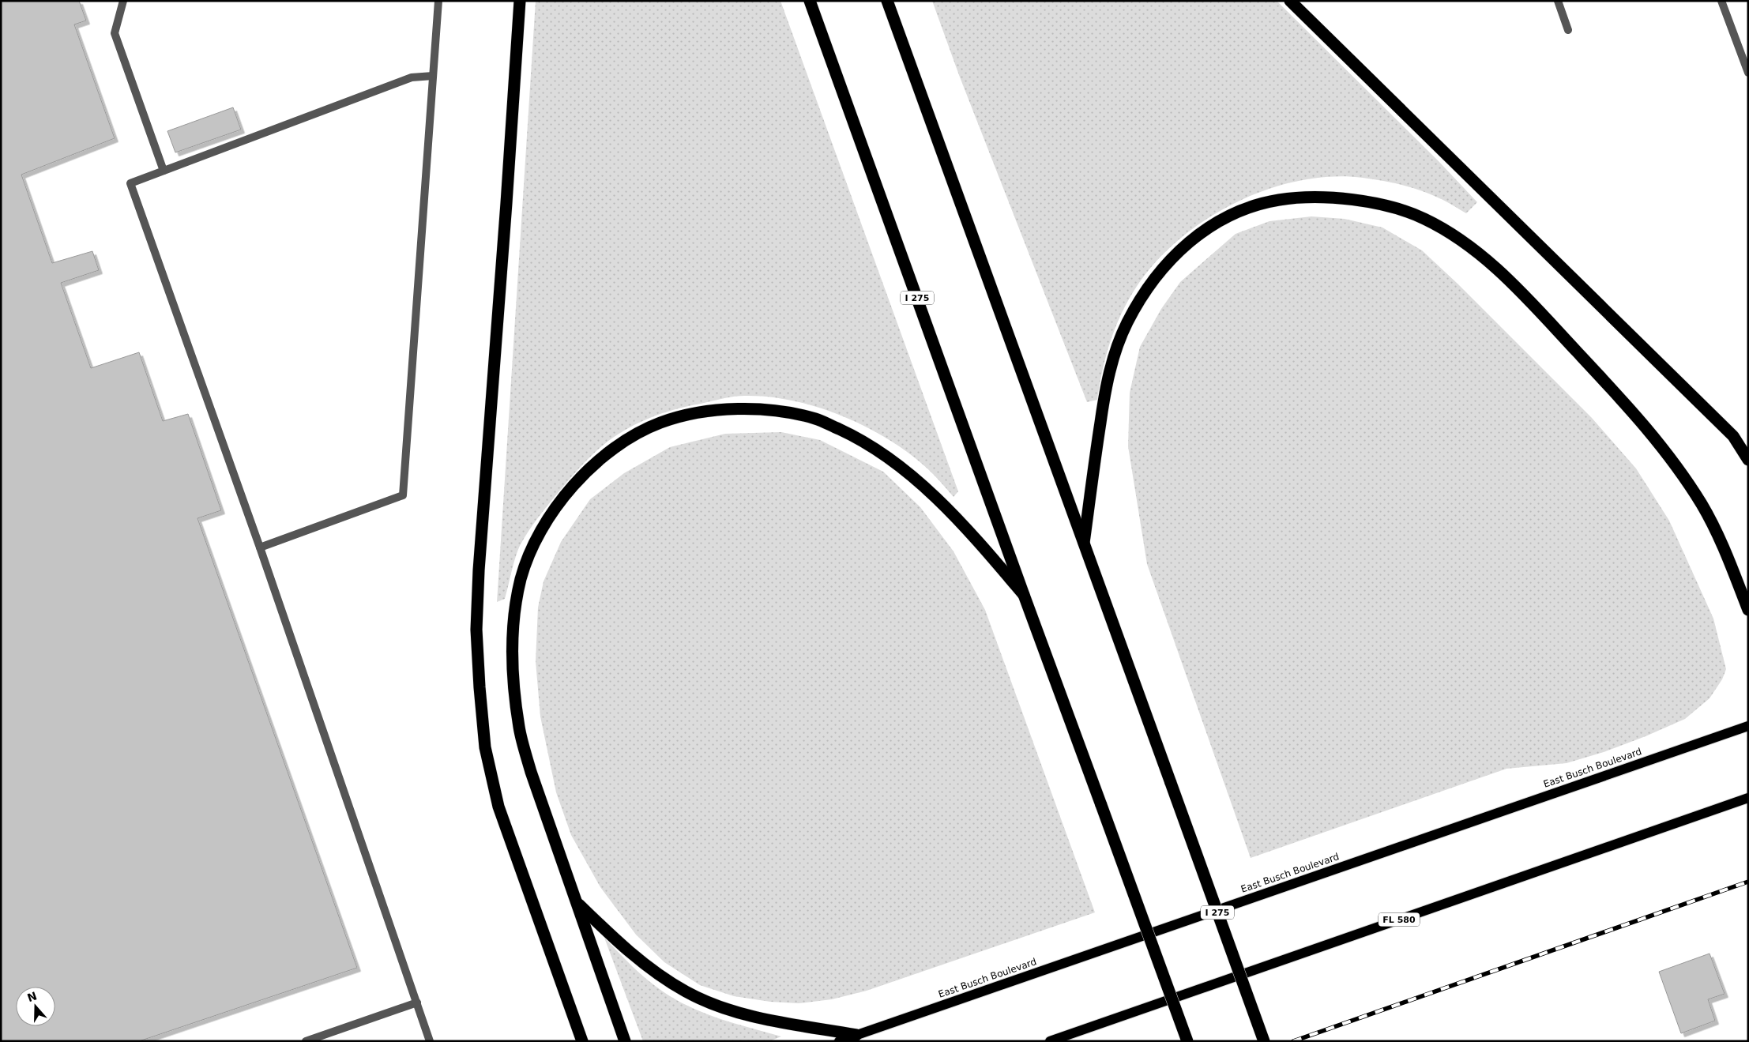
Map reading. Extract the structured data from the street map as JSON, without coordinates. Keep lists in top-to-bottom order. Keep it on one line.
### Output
{"streets":{"highway":["I 275"],"main road":["East Busch Boulevard","FL 580"]},"north":"top"}
